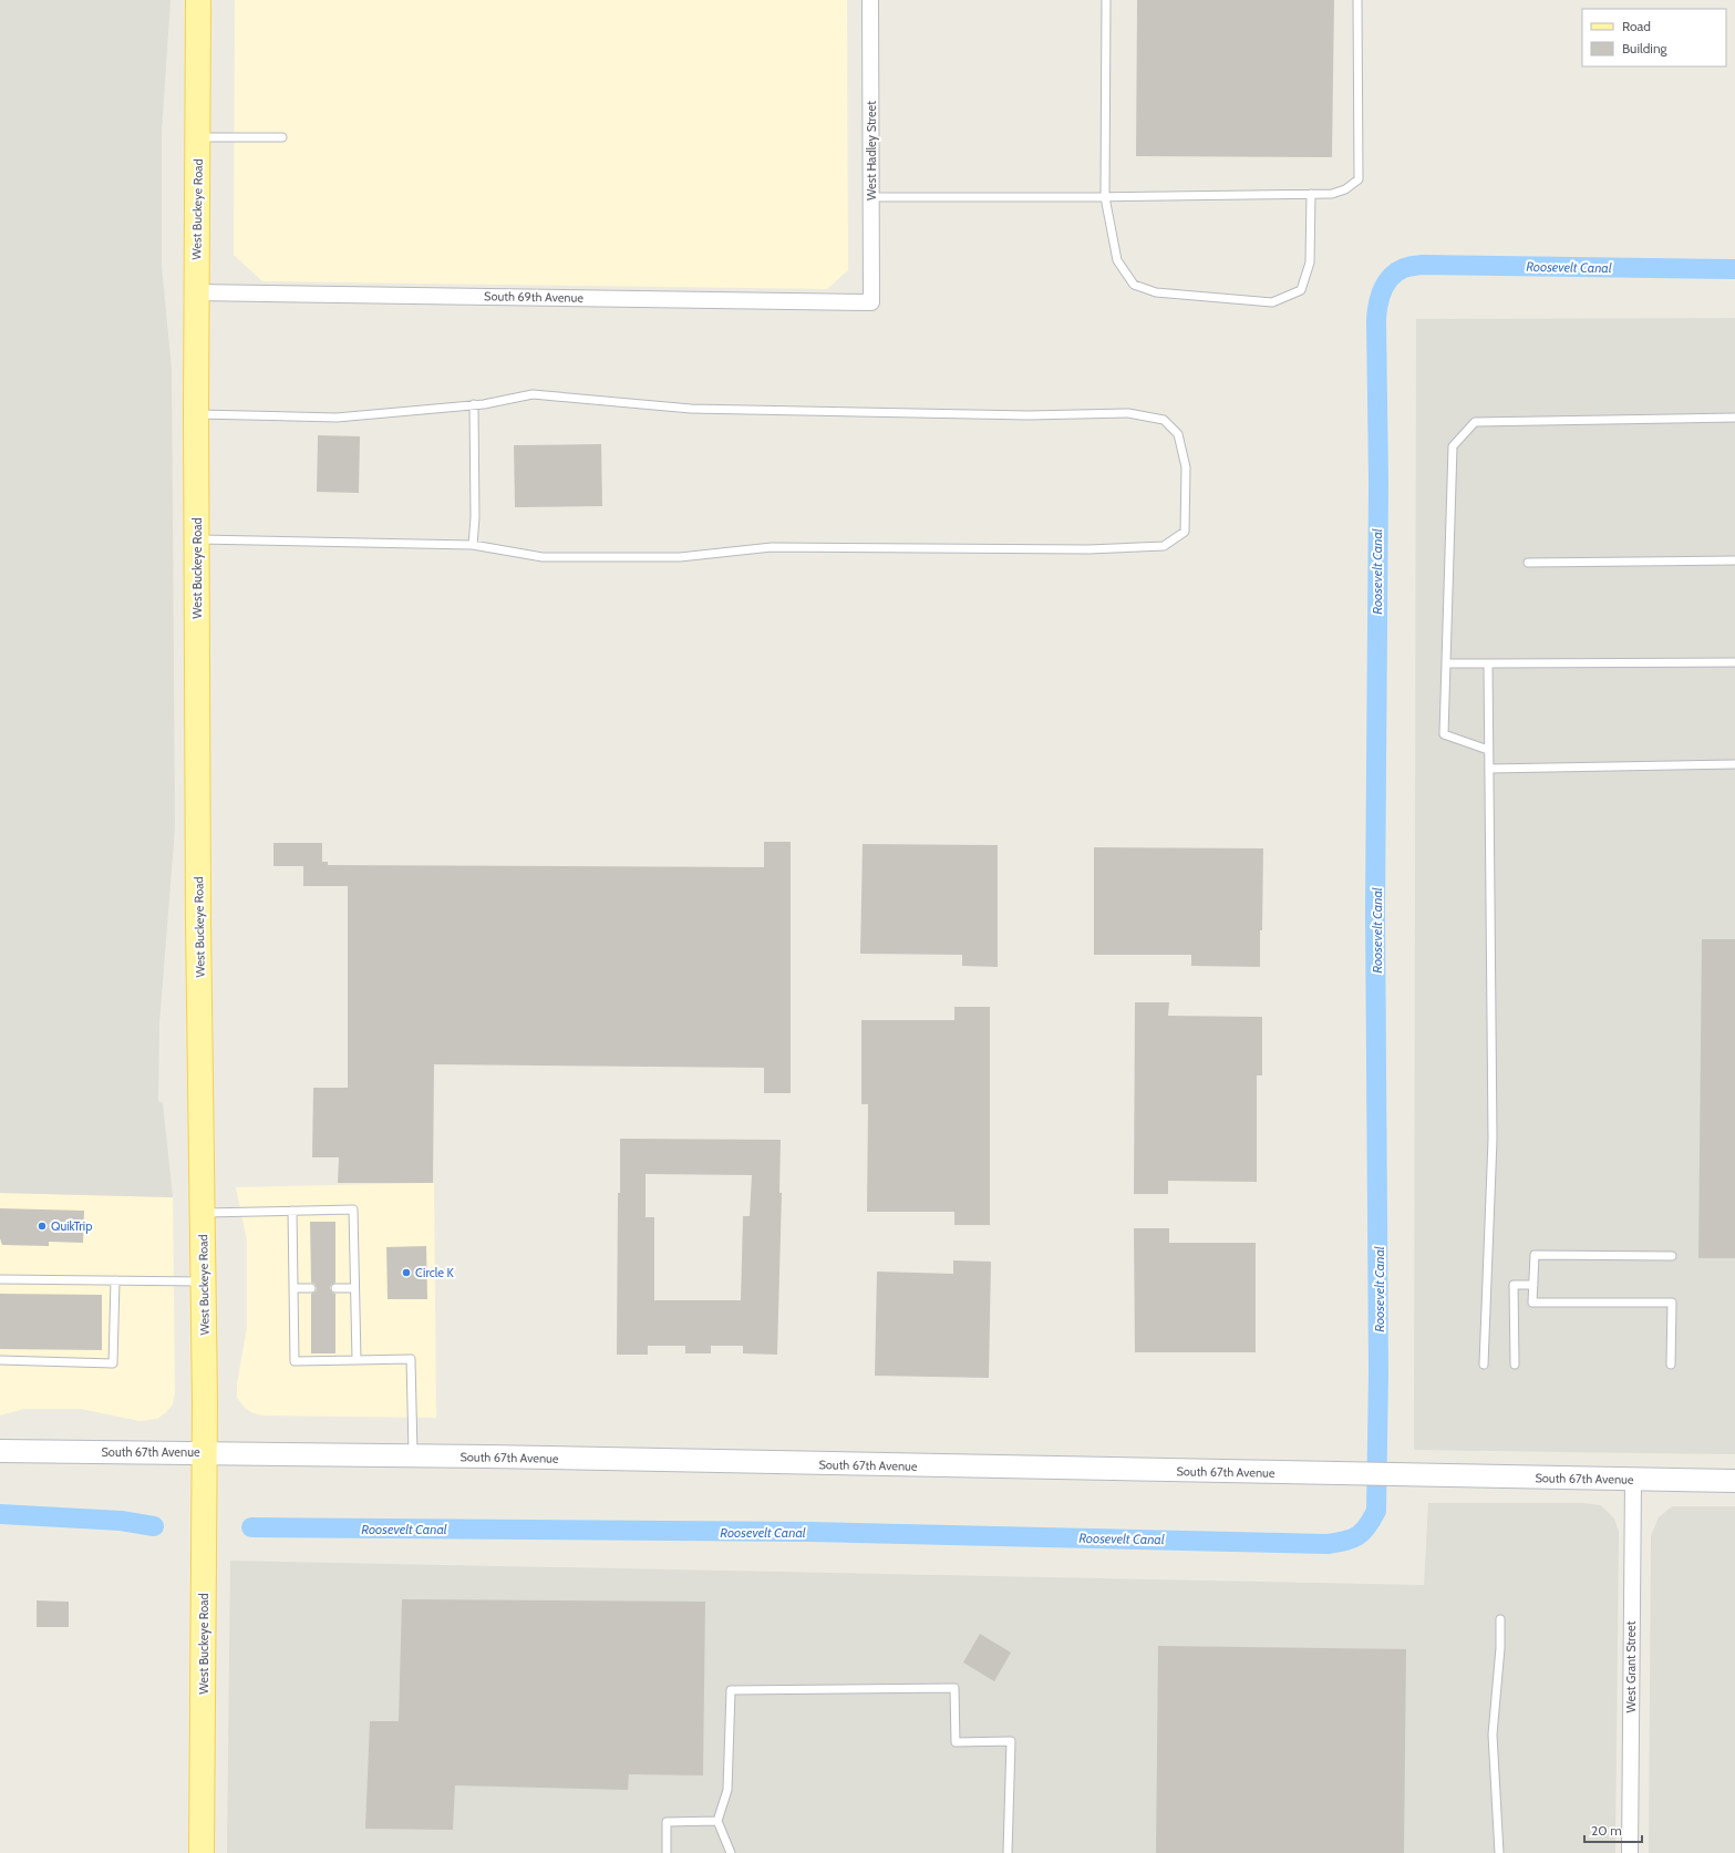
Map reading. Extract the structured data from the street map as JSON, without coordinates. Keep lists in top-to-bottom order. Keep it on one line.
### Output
{"streets":{"main road":["West Buckeye Road","South 67th Avenue"],"street":["West Hadley Street","South 69th Avenue","West Grant Street"]},"crossings":[["West Hadley Street","South 69th Avenue"],["West Buckeye Road","South 69th Avenue"],["West Buckeye Road","South 67th Avenue"],["South 67th Avenue","West Grant Street"]],"water":["Roosevelt Canal"],"places":["QuikTrip","Circle K"],"legend":["Road","Building"],"scale_bar":"20 m"}
